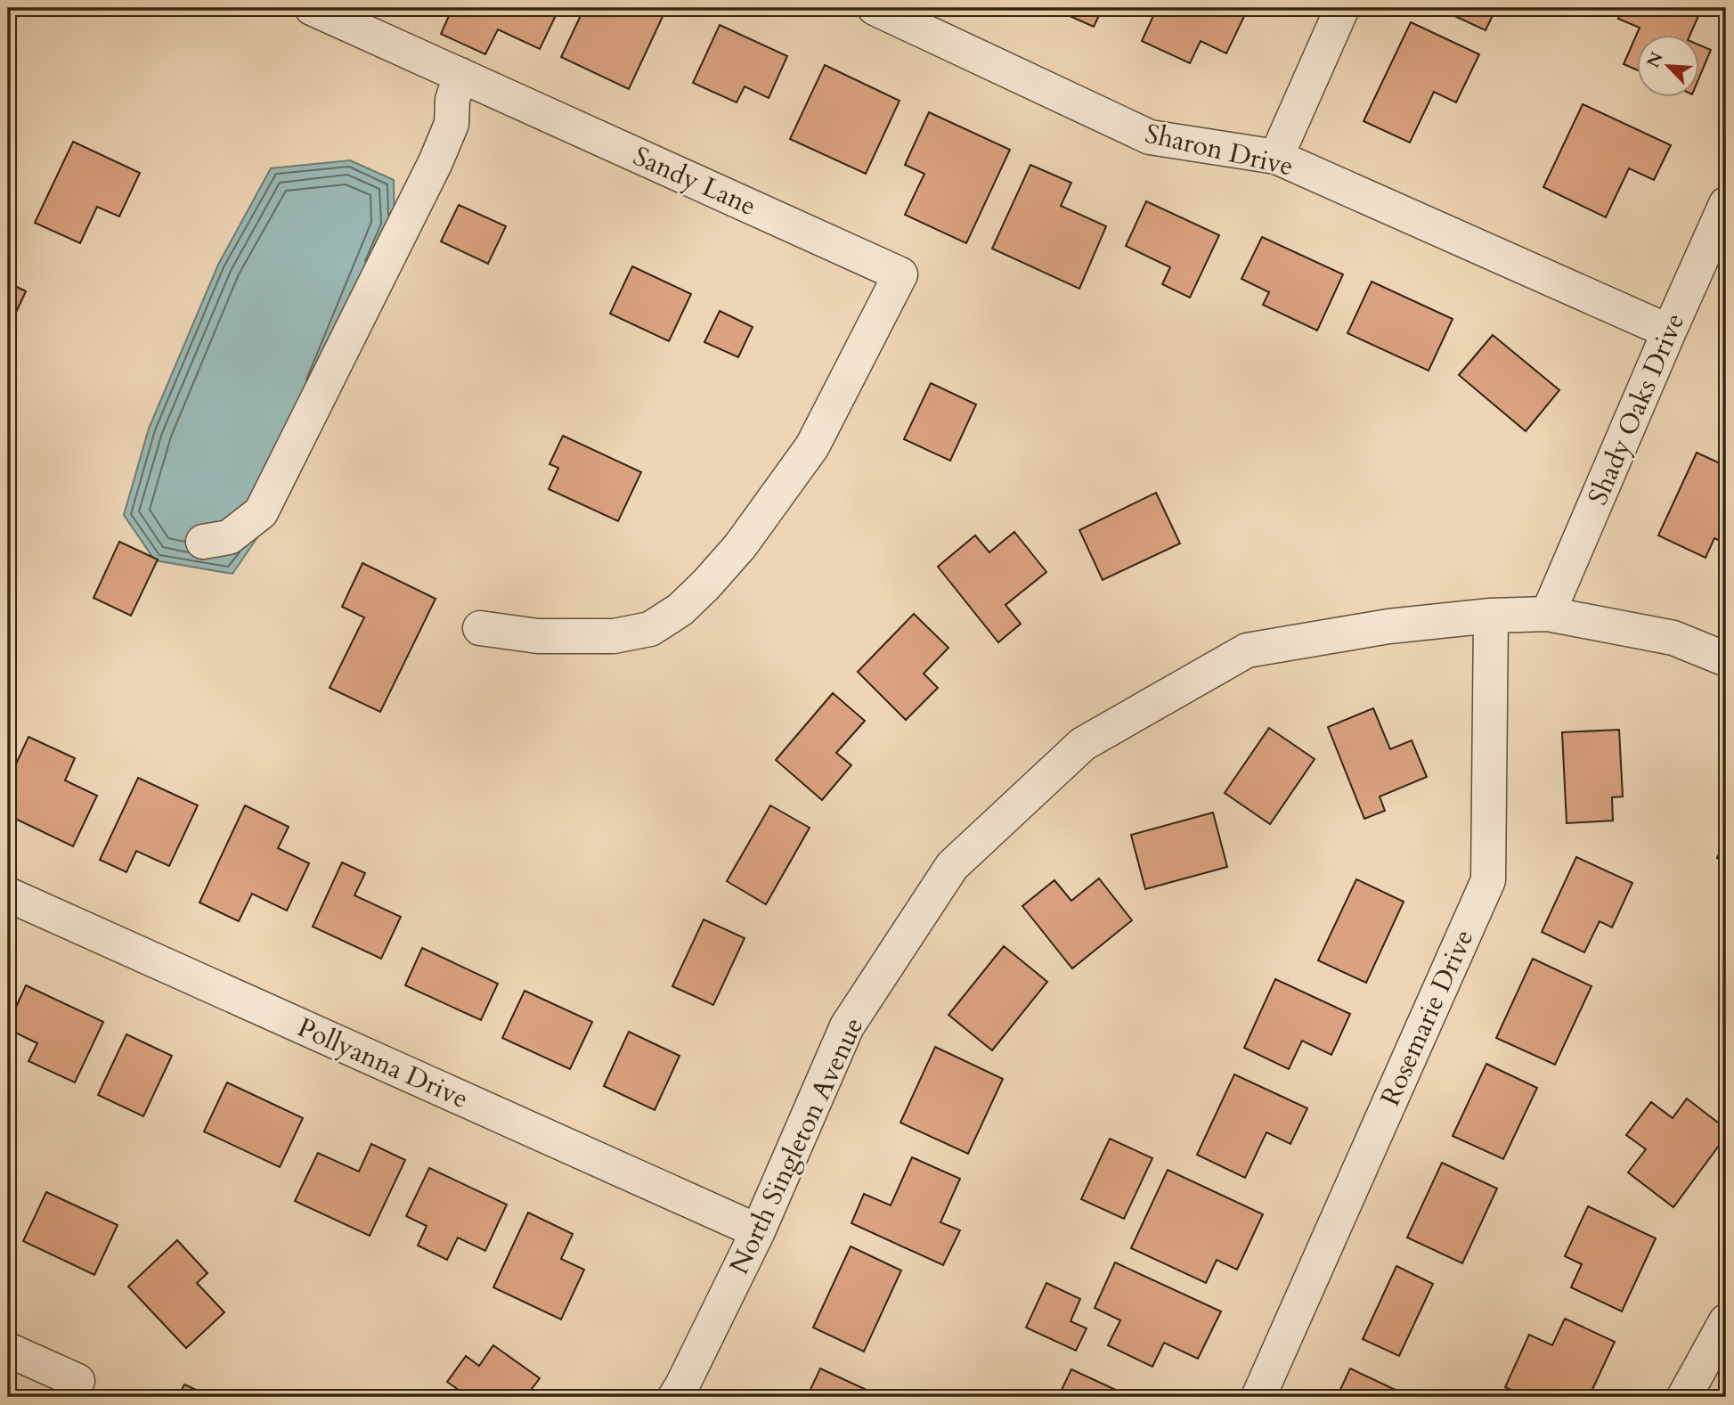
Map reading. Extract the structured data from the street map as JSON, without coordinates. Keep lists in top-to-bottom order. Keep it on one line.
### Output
{"streets":{"street":["Sharon Drive","Sandy Lane","Shady Oaks Drive","Rosemarie Drive","Pollyanna Drive","North Singleton Avenue"]},"crossings":[["Sharon Drive","Shady Oaks Drive"],["Shady Oaks Drive","North Singleton Avenue"],["Rosemarie Drive","North Singleton Avenue"],["Pollyanna Drive","North Singleton Avenue"]],"north":"top left"}
